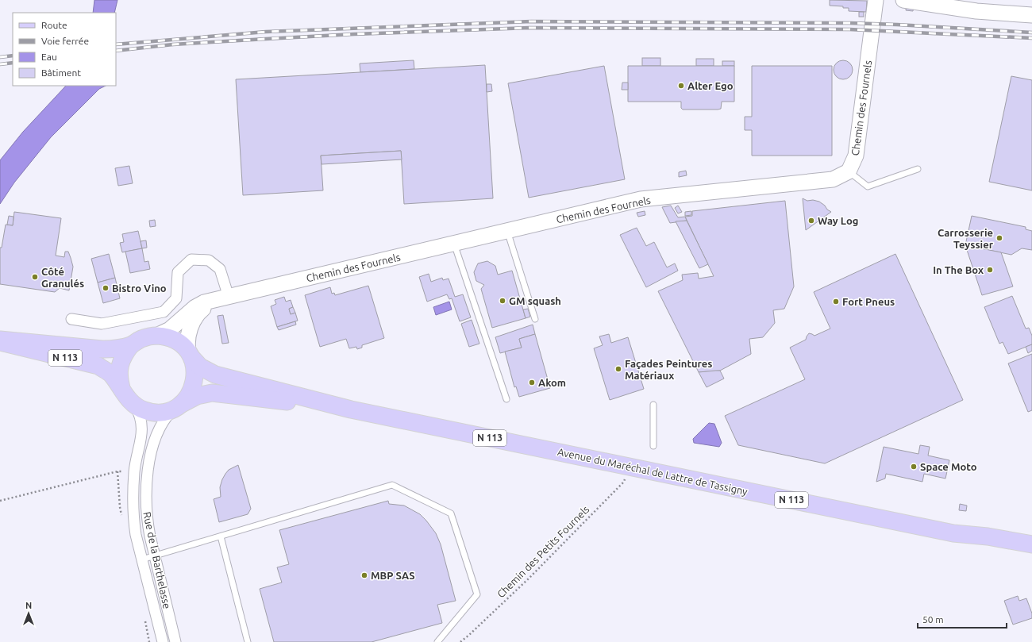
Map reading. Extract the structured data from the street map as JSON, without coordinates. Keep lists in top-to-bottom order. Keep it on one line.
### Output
{"streets":{"main road":["N 113","Avenue du Maréchal de Lattre de Tassigny"],"street":["Chemin des Fournels","Rue de la Barthelasse"],"path":["Chemin des Petits Fournels"]},"crossings":[["Chemin des Fournels","N 113"],["Chemin des Fournels","Avenue du Maréchal de Lattre de Tassigny"],["Chemin des Fournels","Rue de la Barthelasse"],["N 113","Avenue du Maréchal de Lattre de Tassigny"],["N 113","Rue de la Barthelasse"],["Avenue du Maréchal de Lattre de Tassigny","Chemin des Petits Fournels"],["Avenue du Maréchal de Lattre de Tassigny","Rue de la Barthelasse"]],"places":["Alter Ego","Way Log","Carrosserie Teyssier","In The Box","Côté Granulés","Bistro Vino","GM squash","Fort Pneus","Façades Peintures Matériaux","Akom","Space Moto","MBP SAS"],"legend":["Route","Voie ferrée","Eau","Bâtiment"],"scale_bar":"50 m","north":"top"}
